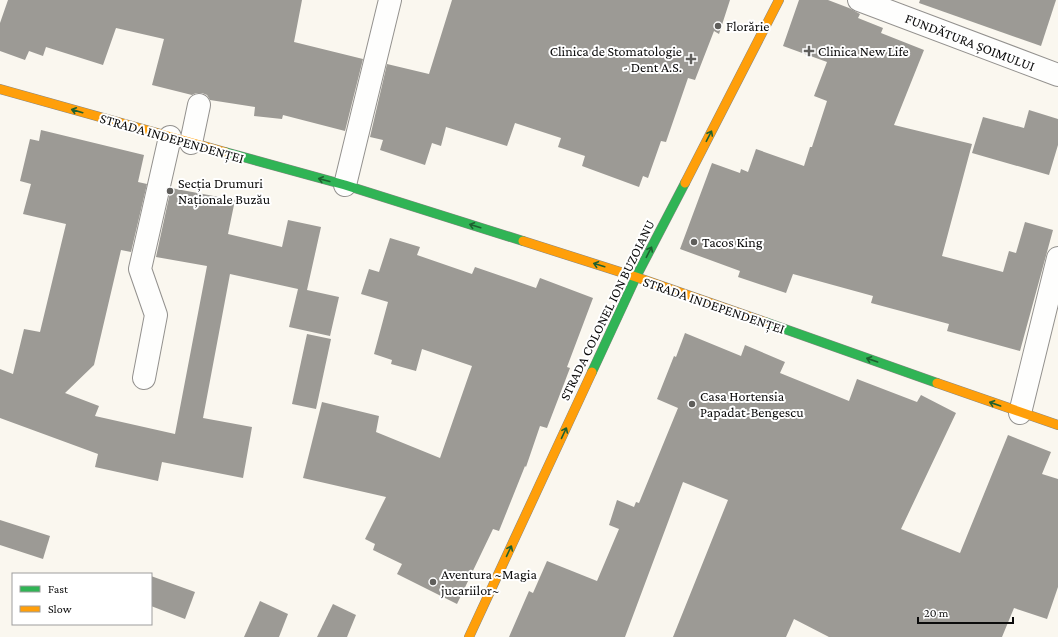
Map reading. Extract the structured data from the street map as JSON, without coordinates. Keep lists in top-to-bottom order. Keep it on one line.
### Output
{"streets":{"street":["FUNDĂTURA ȘOIMULUI","STRADA INDEPENDENȚEI","STRADA COLONEL ION BUZOIANU"]},"crossings":[["STRADA INDEPENDENȚEI","STRADA COLONEL ION BUZOIANU"]],"one_way":["STRADA INDEPENDENȚEI","STRADA COLONEL ION BUZOIANU"],"places":{"other":["Florărie","Secția Drumuri Naționale Buzău","Tacos King","Casa Hortensia Papadat-Bengescu","Aventura ~Magia jucariilor~"],"health":["Clinica New Life","Clinica de Stomatologie - Dent A.S."]},"legend":["Fast","Slow"],"scale_bar":"20 m"}
